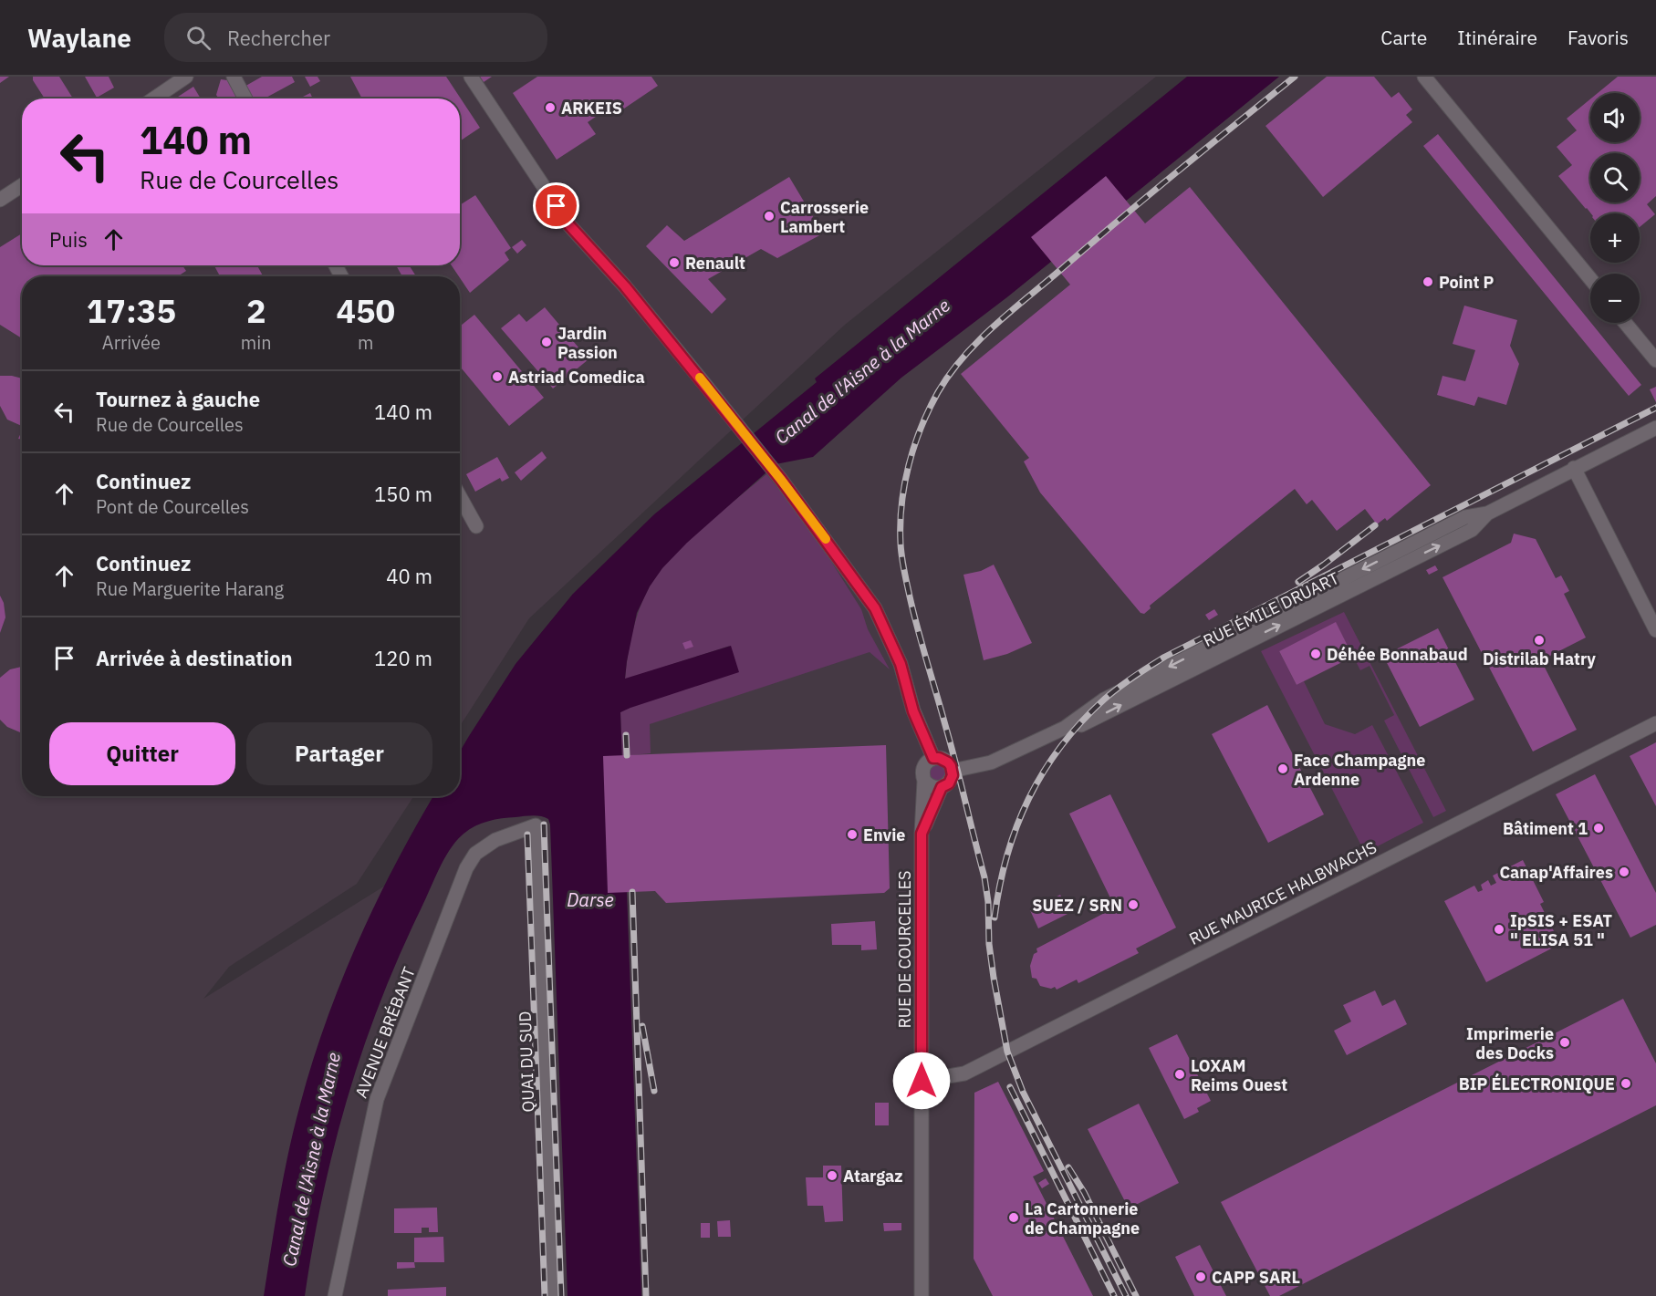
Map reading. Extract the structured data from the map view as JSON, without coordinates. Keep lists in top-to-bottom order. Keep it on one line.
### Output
{"streets":{"street":["RUE ÉMILE DRUART","RUE MAURICE HALBWACHS","RUE DE COURCELLES","AVENUE BRÉBANT","QUAI DU SUD"]},"crossings":[["RUE ÉMILE DRUART","RUE DE COURCELLES"],["RUE MAURICE HALBWACHS","RUE DE COURCELLES"],["AVENUE BRÉBANT","QUAI DU SUD"]],"water":["Canal de l'Aisne à la Marne","Darse"],"places":["ARKEIS","Carrosserie Lambert","Renault","Point P","Jardin Passion","Astriad Comedica","Distrilab Hatry","Déhée Bonnabaud","Face Champagne Ardenne","Bâtiment 1","Envie","Canap'Affaires","SUEZ / SRN","IpSIS + ESAT \" ELISA 51 \"","Imprimerie des Docks","LOXAM Reims Ouest","BIP ÉLECTRONIQUE","Atargaz","La Cartonnerie de Champagne","CAPP SARL"],"page":{"header":"Waylane","search":"Rechercher","nav":["Carte","Itinéraire","Favoris"],"map_buttons":["+","−"],"turn":["140 m","Rue de Courcelles"],"then":"Puis","eta":["17:35","Arrivée","2","min","450","m"],"list":[{"name":"Tournez à gauche","note":"Rue de Courcelles","value":"140 m"},{"name":"Continuez","note":"Pont de Courcelles","value":"150 m"},{"name":"Continuez","note":"Rue Marguerite Harang","value":"40 m"},{"name":"Arrivée à destination","value":"120 m"}],"buttons":["Quitter","Partager"]}}
